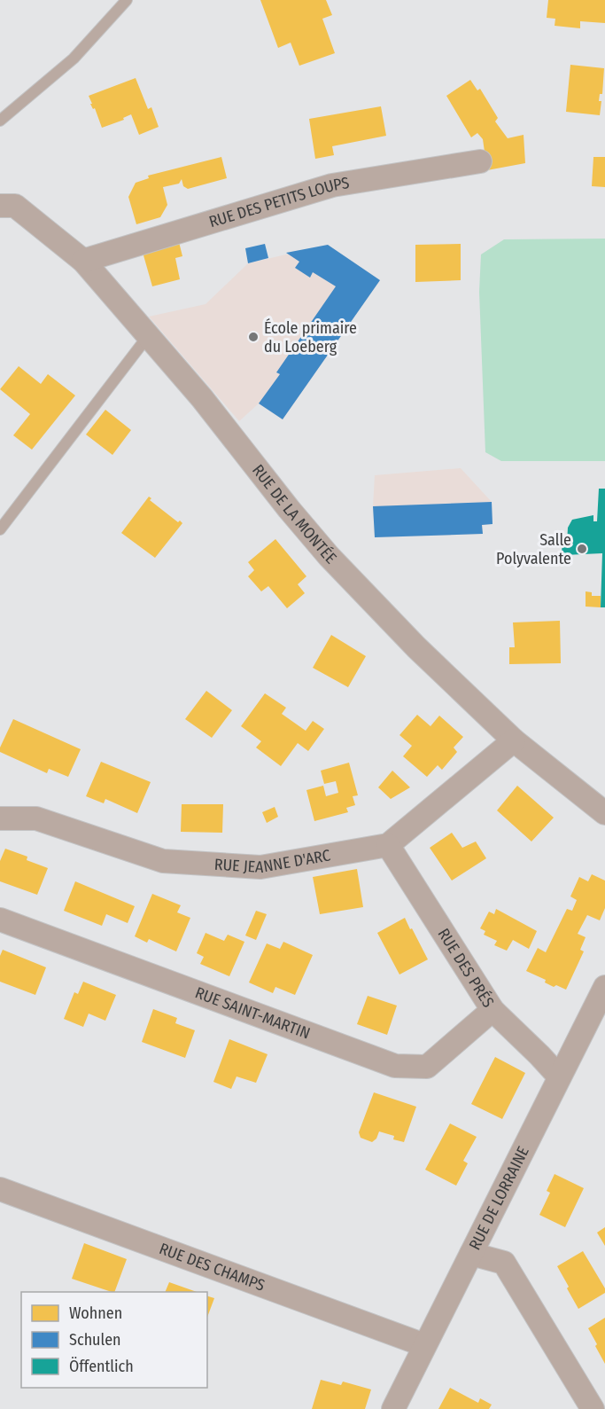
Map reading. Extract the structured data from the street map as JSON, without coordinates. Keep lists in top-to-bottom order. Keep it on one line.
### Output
{"streets":{"street":["RUE DES PETITS LOUPS","RUE DE LA MONTÉE","RUE JEANNE D'ARC","RUE DES PRÉS","RUE SAINT-MARTIN","RUE DE LORRAINE","RUE DES CHAMPS"]},"crossings":[["RUE DES PETITS LOUPS","RUE DE LA MONTÉE"],["RUE DE LA MONTÉE","RUE JEANNE D'ARC"],["RUE JEANNE D'ARC","RUE DES PRÉS"],["RUE DES PRÉS","RUE SAINT-MARTIN"],["RUE DES PRÉS","RUE DE LORRAINE"],["RUE DE LORRAINE","RUE DES CHAMPS"]],"places":["École primaire du Loeberg","Salle Polyvalente"],"legend":["Wohnen","Schulen","Öffentlich"]}
